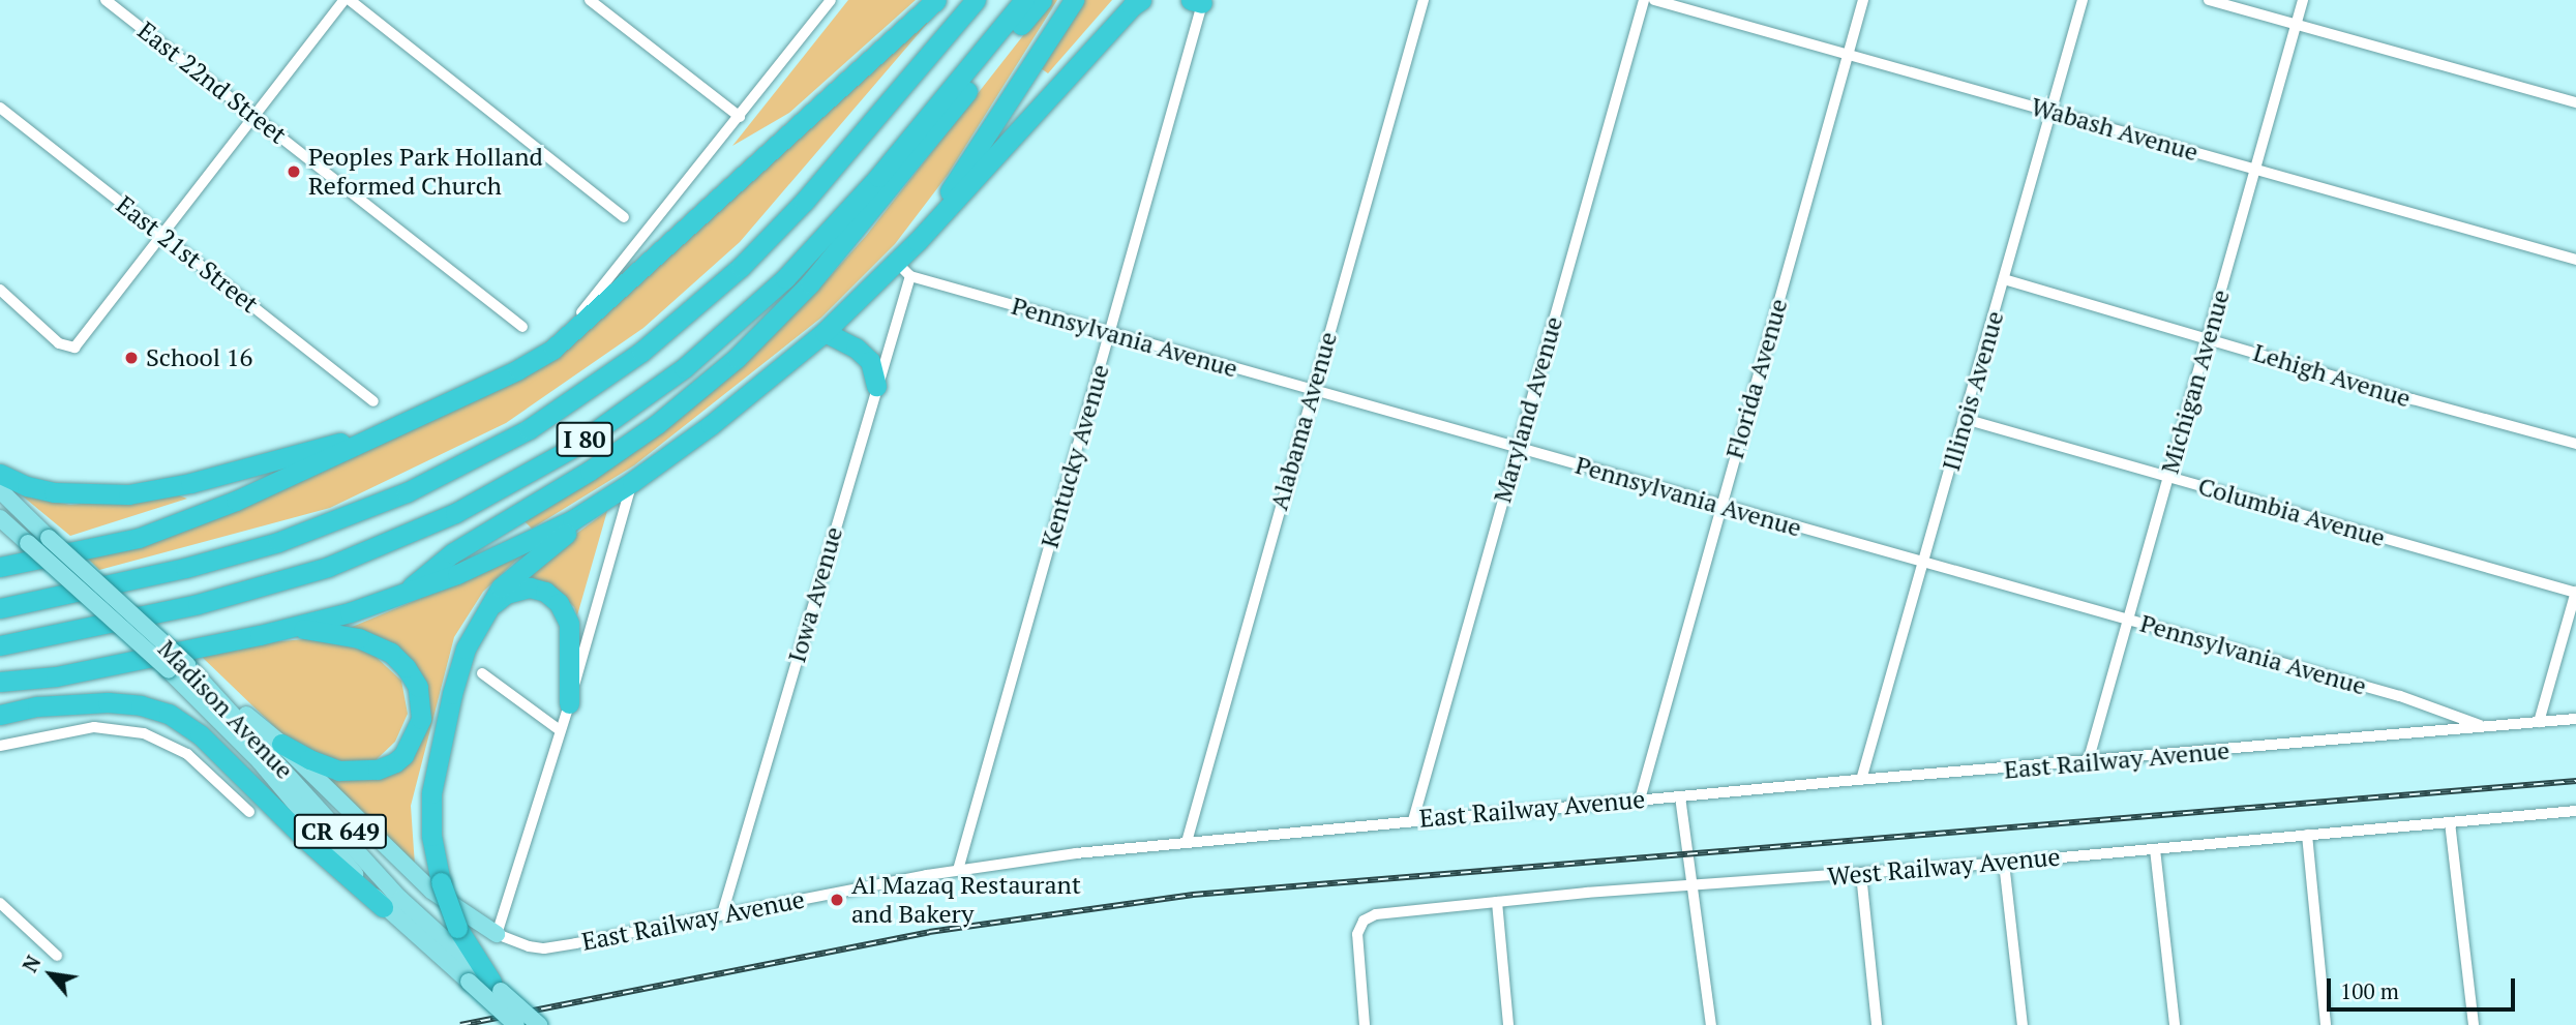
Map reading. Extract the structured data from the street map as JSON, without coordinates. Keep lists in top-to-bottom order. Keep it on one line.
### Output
{"streets":{"highway":["I 80"],"main road":["Madison Avenue","CR 649"],"street":["East 22nd Street","Wabash Avenue","East 21st Street","Pennsylvania Avenue","Lehigh Avenue","Florida Avenue","Michigan Avenue","Illinois Avenue","Maryland Avenue","Alabama Avenue","Kentucky Avenue","Columbia Avenue","Iowa Avenue","East Railway Avenue","West Railway Avenue"]},"crossings":[["Wabash Avenue","Florida Avenue"],["Wabash Avenue","Michigan Avenue"],["Wabash Avenue","Illinois Avenue"],["Pennsylvania Avenue","Florida Avenue"],["Pennsylvania Avenue","Michigan Avenue"],["Pennsylvania Avenue","Illinois Avenue"],["Pennsylvania Avenue","Maryland Avenue"],["Pennsylvania Avenue","Alabama Avenue"],["Pennsylvania Avenue","Kentucky Avenue"],["Pennsylvania Avenue","Iowa Avenue"],["Pennsylvania Avenue","East Railway Avenue"],["Lehigh Avenue","Michigan Avenue"],["Lehigh Avenue","Illinois Avenue"],["Florida Avenue","East Railway Avenue"],["Michigan Avenue","Columbia Avenue"],["Michigan Avenue","East Railway Avenue"],["Illinois Avenue","Columbia Avenue"],["Illinois Avenue","East Railway Avenue"],["Maryland Avenue","East Railway Avenue"],["Alabama Avenue","East Railway Avenue"],["Kentucky Avenue","East Railway Avenue"],["Iowa Avenue","East Railway Avenue"]],"places":["Peoples Park Holland Reformed Church","School 16","Al Mazaq Restaurant and Bakery"],"scale_bar":"100 m","north":"top left"}
